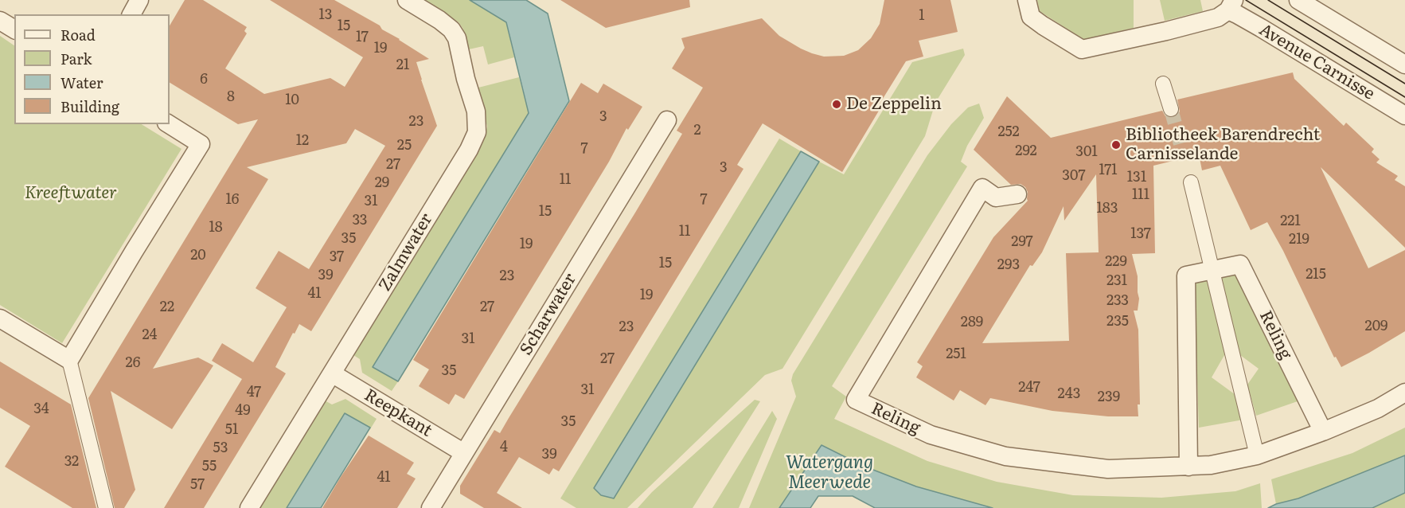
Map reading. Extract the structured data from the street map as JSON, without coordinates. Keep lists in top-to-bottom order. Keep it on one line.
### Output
{"streets":{"street":["Avenue Carnisse","Zalmwater","Scharwater","Reling","Reepkant"]},"crossings":[["Zalmwater","Reepkant"],["Scharwater","Reepkant"]],"water":["Watergang Meerwede"],"parks":["Kreeftwater"],"places":["De Zeppelin","Bibliotheek Barendrecht Carnisselande"],"house_numbers":["13","1","15","17","19","21","6","8","10","3","23","2","252","12","25","7","292","301","27","3","171","307","131","11","29","111","16","7","31","183","15","33","221","18","11","137","35","219","297","19","20","37","229","15","293","215","39","23","231","41","19","233","22","27","235","289","209","23","24","31","251","27","26","35","247","31","47","243","239","34","49","35","51","4","53","39","32","55","41","57"],"legend":["Road","Park","Water","Building"]}
